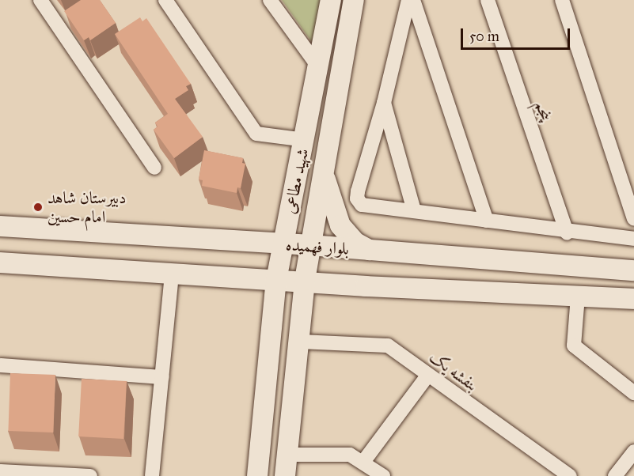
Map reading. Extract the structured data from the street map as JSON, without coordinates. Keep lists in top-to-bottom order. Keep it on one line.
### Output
{"streets":{"street":["پنجم","شهید مطاعی","بلوار فهمیده","بنفشه یک"]},"crossings":[["شهید مطاعی","بلوار فهمیده"],["شهید مطاعی","بنفشه یک"]],"places":["دبیرستان شاهد امام حسین"],"scale_bar":"50 m"}
